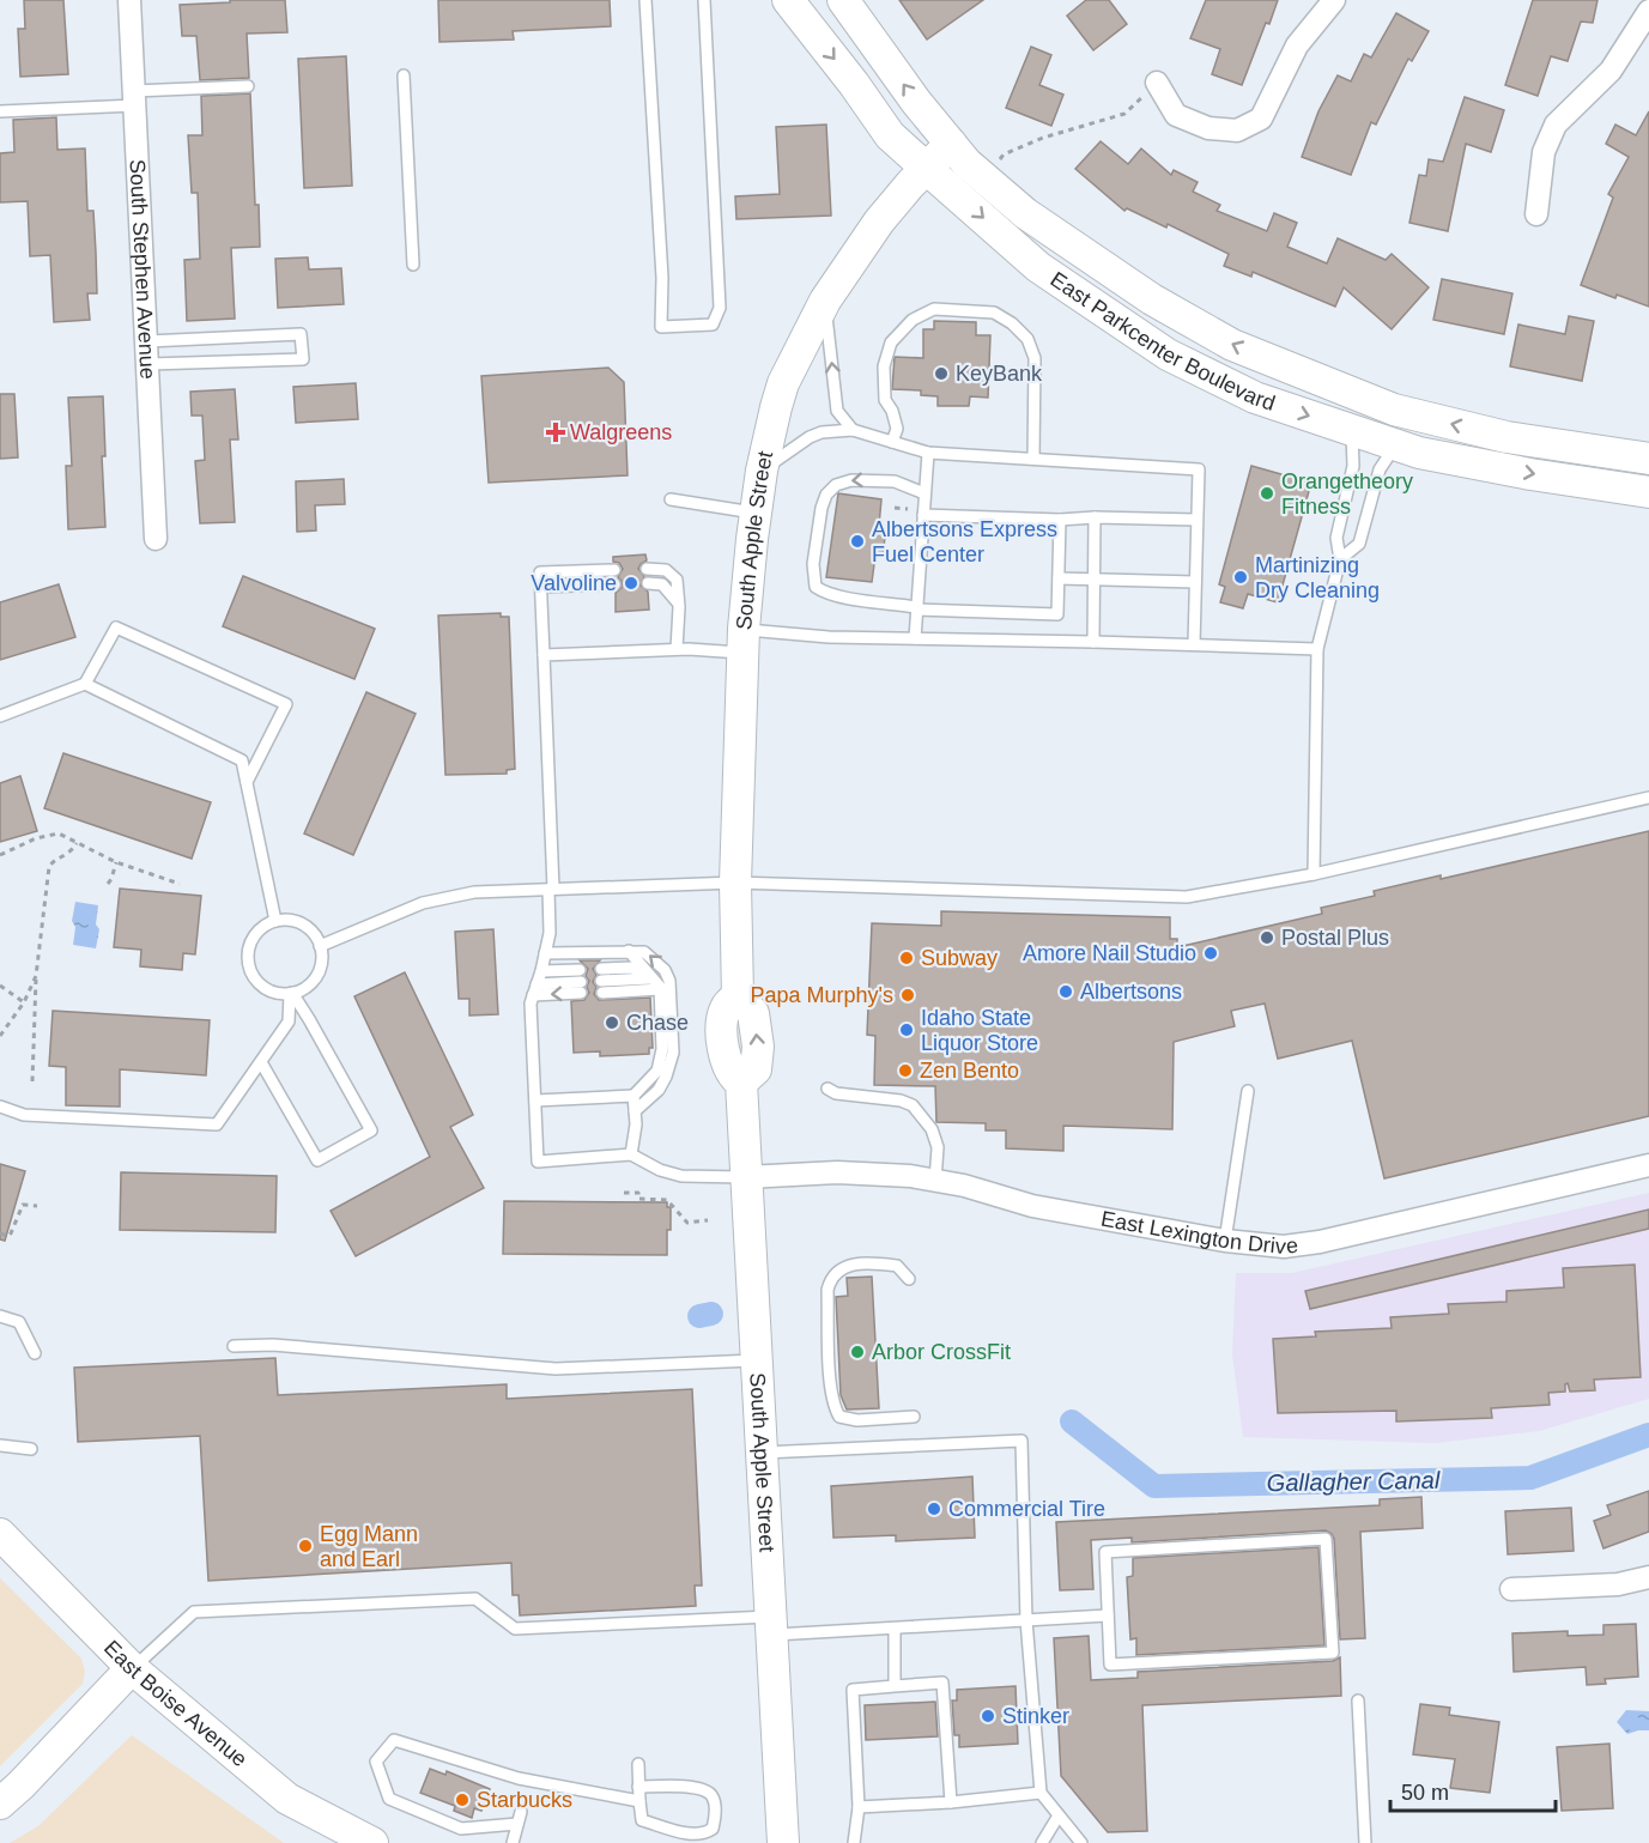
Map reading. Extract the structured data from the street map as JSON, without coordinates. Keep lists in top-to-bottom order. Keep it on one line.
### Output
{"streets":{"main road":["East Parkcenter Boulevard","South Apple Street","East Boise Avenue"],"street":["South Stephen Avenue","East Lexington Drive"]},"crossings":[["East Parkcenter Boulevard","South Apple Street"],["South Apple Street","East Lexington Drive"]],"water":["Gallagher Canal"],"places":{"other":["KeyBank","Orangetheory Fitness","Albertsons Express Fuel Center","Martinizing Dry Cleaning","Valvoline","Postal Plus","Amore Nail Studio","Subway","Albertsons","Papa Murphy's","Chase","Idaho State Liquor Store","Zen Bento","Arbor CrossFit","Commercial Tire","Egg Mann and Earl","Stinker","Starbucks"],"health":["Walgreens"]},"scale_bar":"50 m"}
